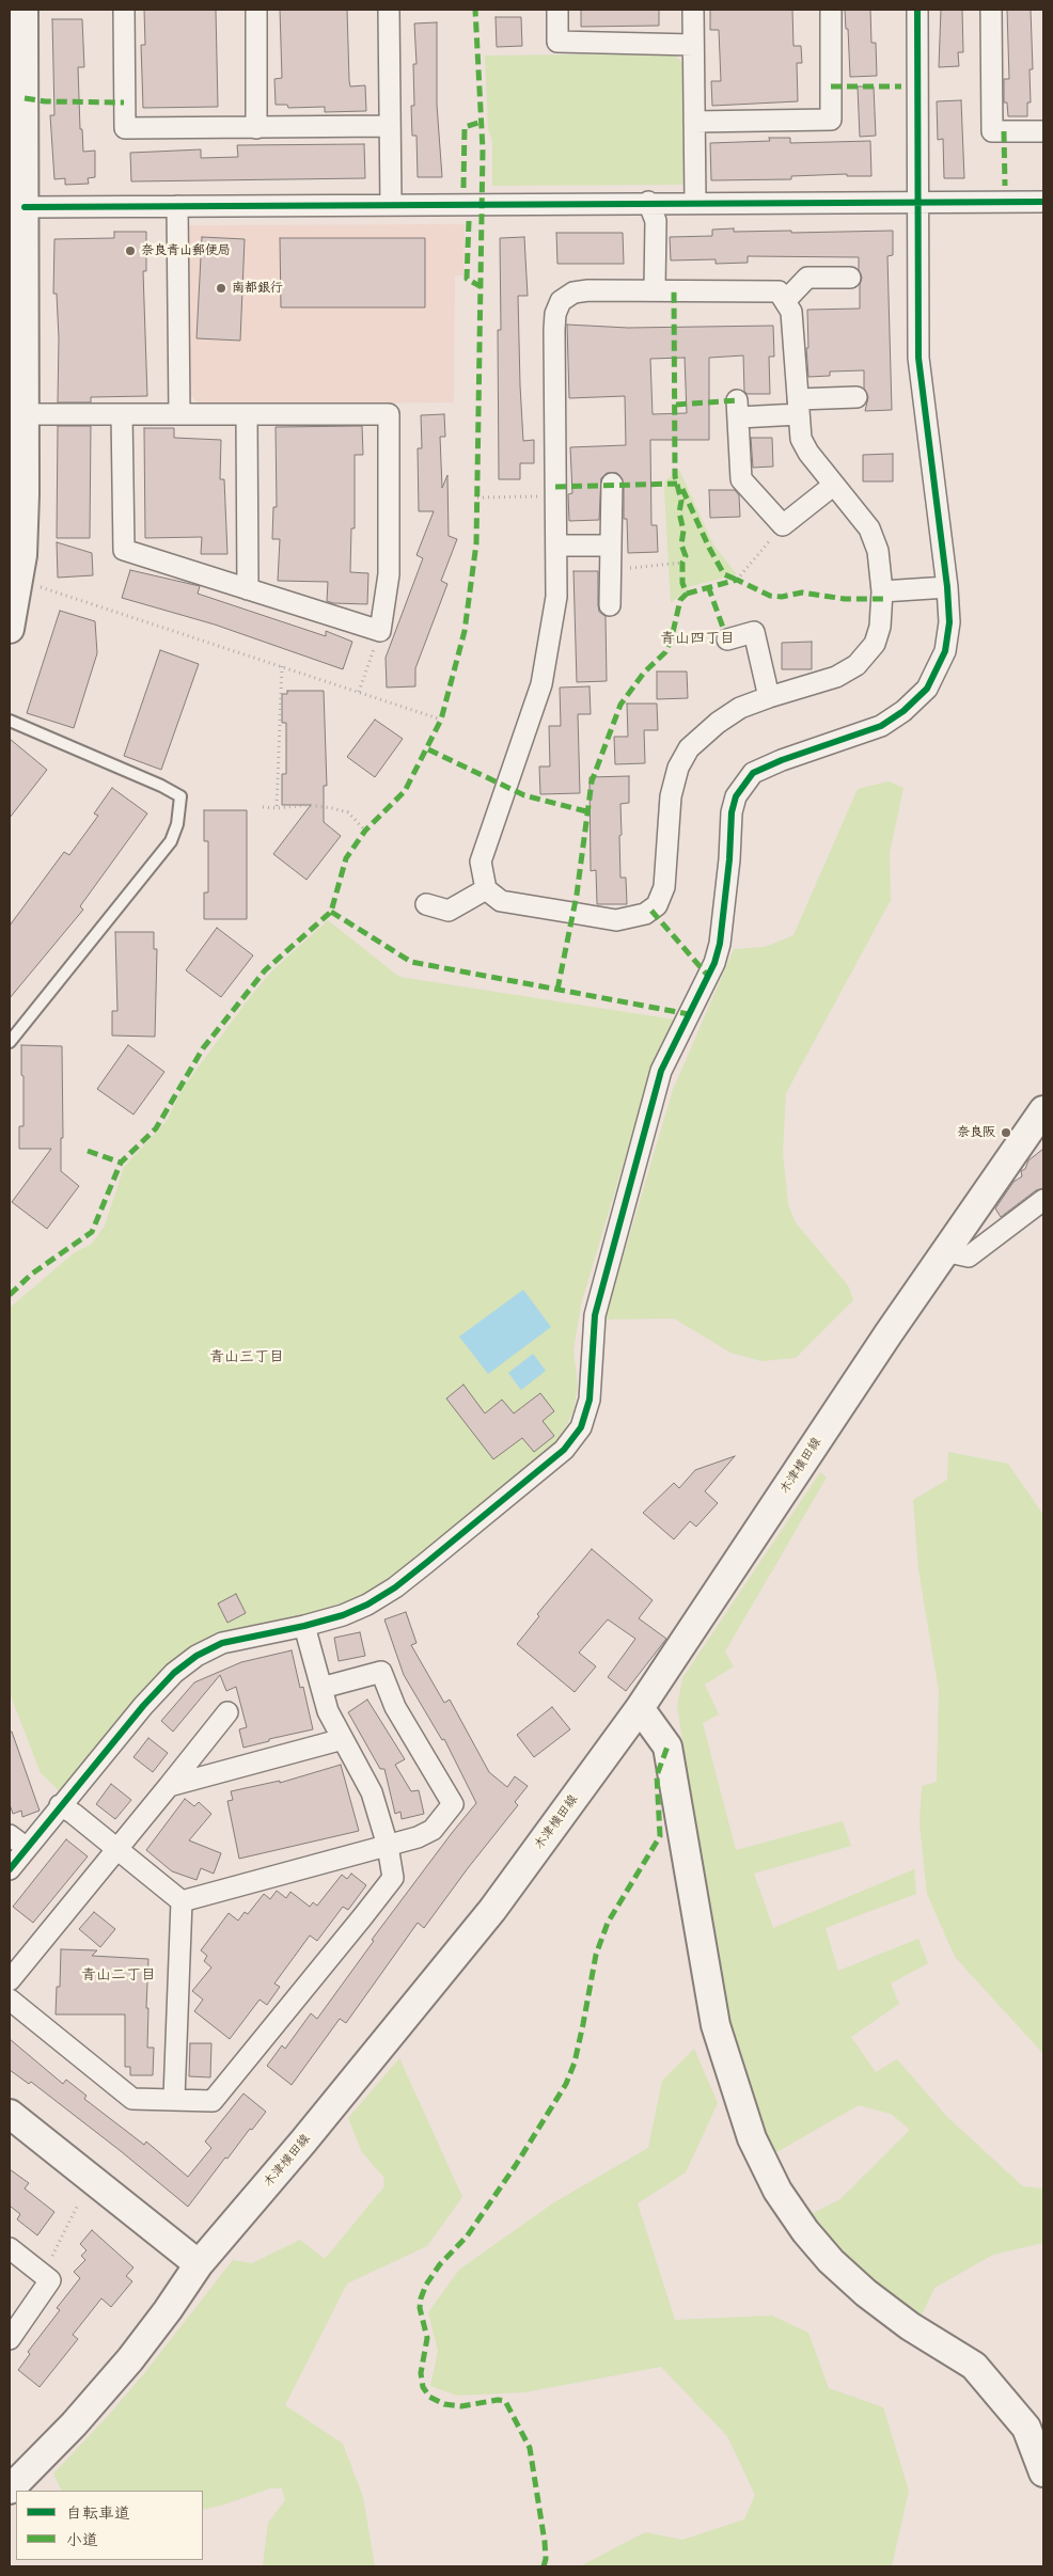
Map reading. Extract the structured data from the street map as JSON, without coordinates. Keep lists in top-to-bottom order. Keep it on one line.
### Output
{"streets":{"street":["木津横田線"]},"districts":["青山四丁目","青山三丁目","青山二丁目"],"places":["奈良青山郵便局","南都銀行","奈良阪"],"legend":["自転車道","小道"]}
